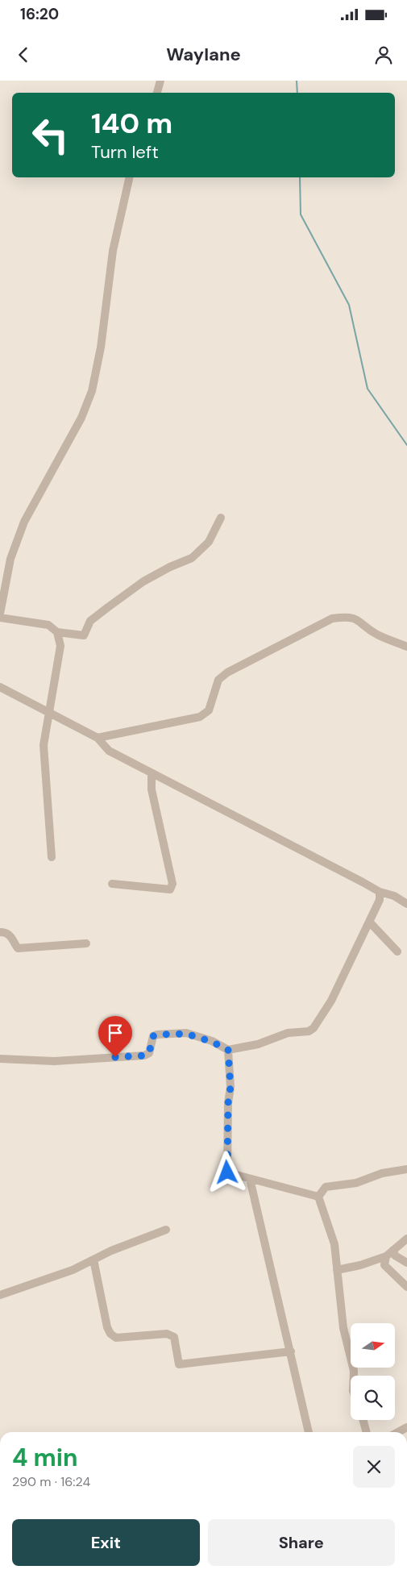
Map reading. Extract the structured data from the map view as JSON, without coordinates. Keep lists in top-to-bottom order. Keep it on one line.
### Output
{"north":"right","page":{"status":"16:20","header":"Waylane","turn":["140 m","Turn left"],"heading":["4 min","290 m · 16:24"],"buttons":["Exit","Share"]}}
